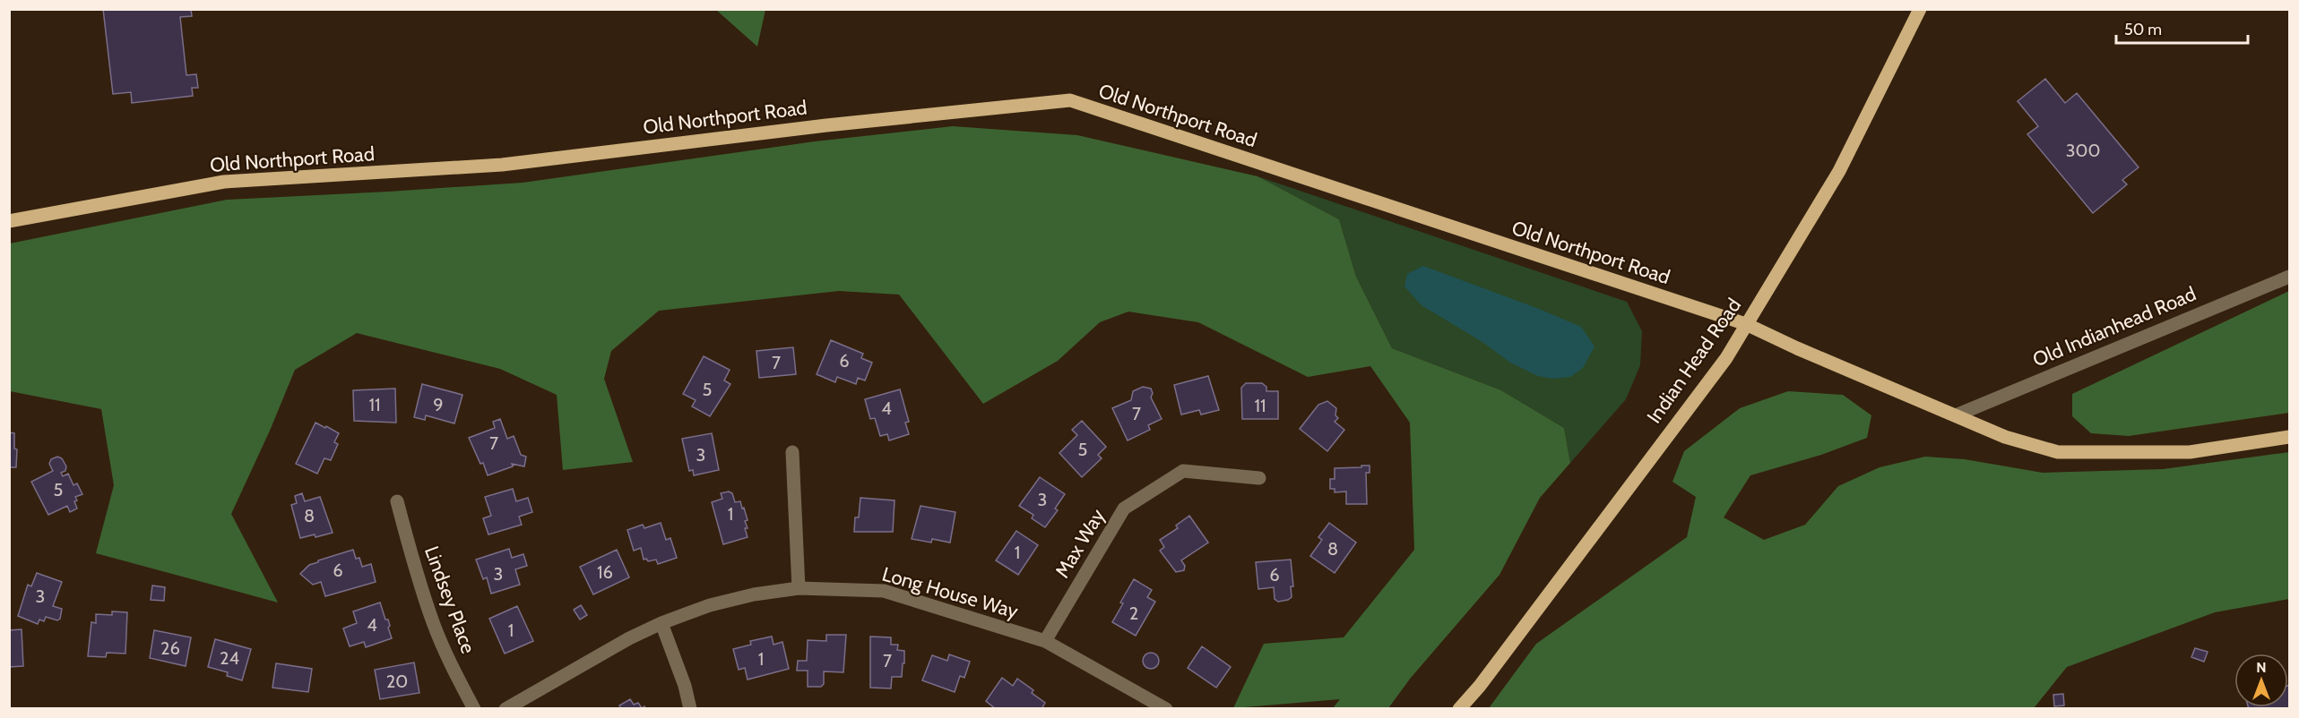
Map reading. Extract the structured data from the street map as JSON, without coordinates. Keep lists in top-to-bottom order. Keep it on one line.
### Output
{"streets":{"main road":["Old Northport Road","Indian Head Road"],"street":["Old Indianhead Road","Max Way","Long House Way","Lindsey Place"]},"crossings":[["Old Northport Road","Old Indianhead Road"],["Old Northport Road","Indian Head Road"],["Max Way","Long House Way"]],"house_numbers":["300","6","7","5","11","9","11","4","7","7","5","3","5","3","1","8","8","1","6","16","3","6","3","2","4","1","26","24","1","7","20"],"scale_bar":"50 m","north":"top"}
